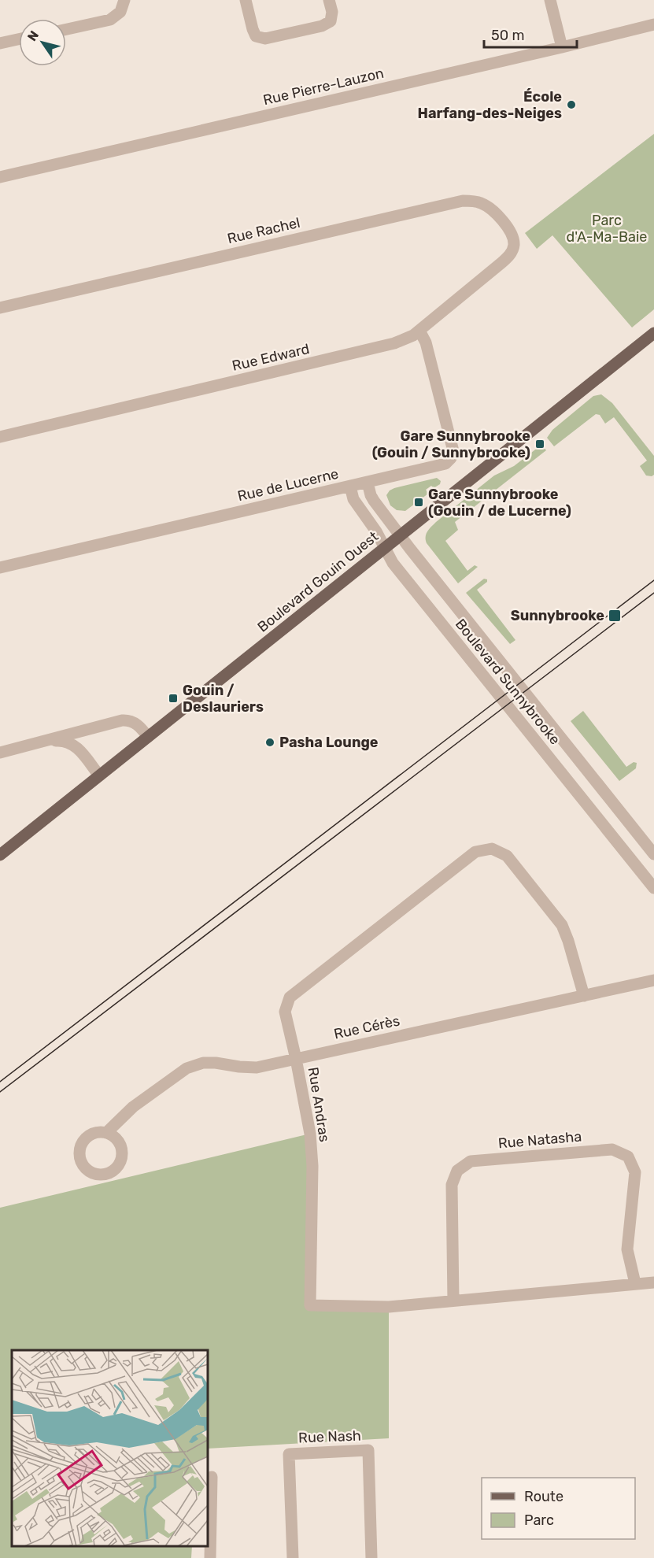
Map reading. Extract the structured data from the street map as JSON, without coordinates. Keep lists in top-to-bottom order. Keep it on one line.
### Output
{"streets":{"main road":["Boulevard Gouin Ouest"],"street":["Rue Pierre-Lauzon","Rue Rachel","Rue Edward","Rue de Lucerne","Boulevard Sunnybrooke","Rue Cérès","Rue Andras","Rue Natasha","Rue Nash"]},"crossings":[["Rue Rachel","Rue Edward"],["Rue Edward","Rue de Lucerne"],["Rue de Lucerne","Boulevard Sunnybrooke"],["Boulevard Gouin Ouest","Boulevard Sunnybrooke"],["Rue Cérès","Rue Andras"],["Rue Andras","Rue Natasha"]],"parks":["Parc d'A-Ma-Baie"],"places":{"other":["École Harfang-des-Neiges","Pasha Lounge"],"transit":["Gare Sunnybrooke (Gouin / Sunnybrooke)","Gare Sunnybrooke (Gouin / de Lucerne)","Sunnybrooke","Gouin / Deslauriers"]},"legend":["Route","Parc"],"scale_bar":"50 m","north":"top left"}
